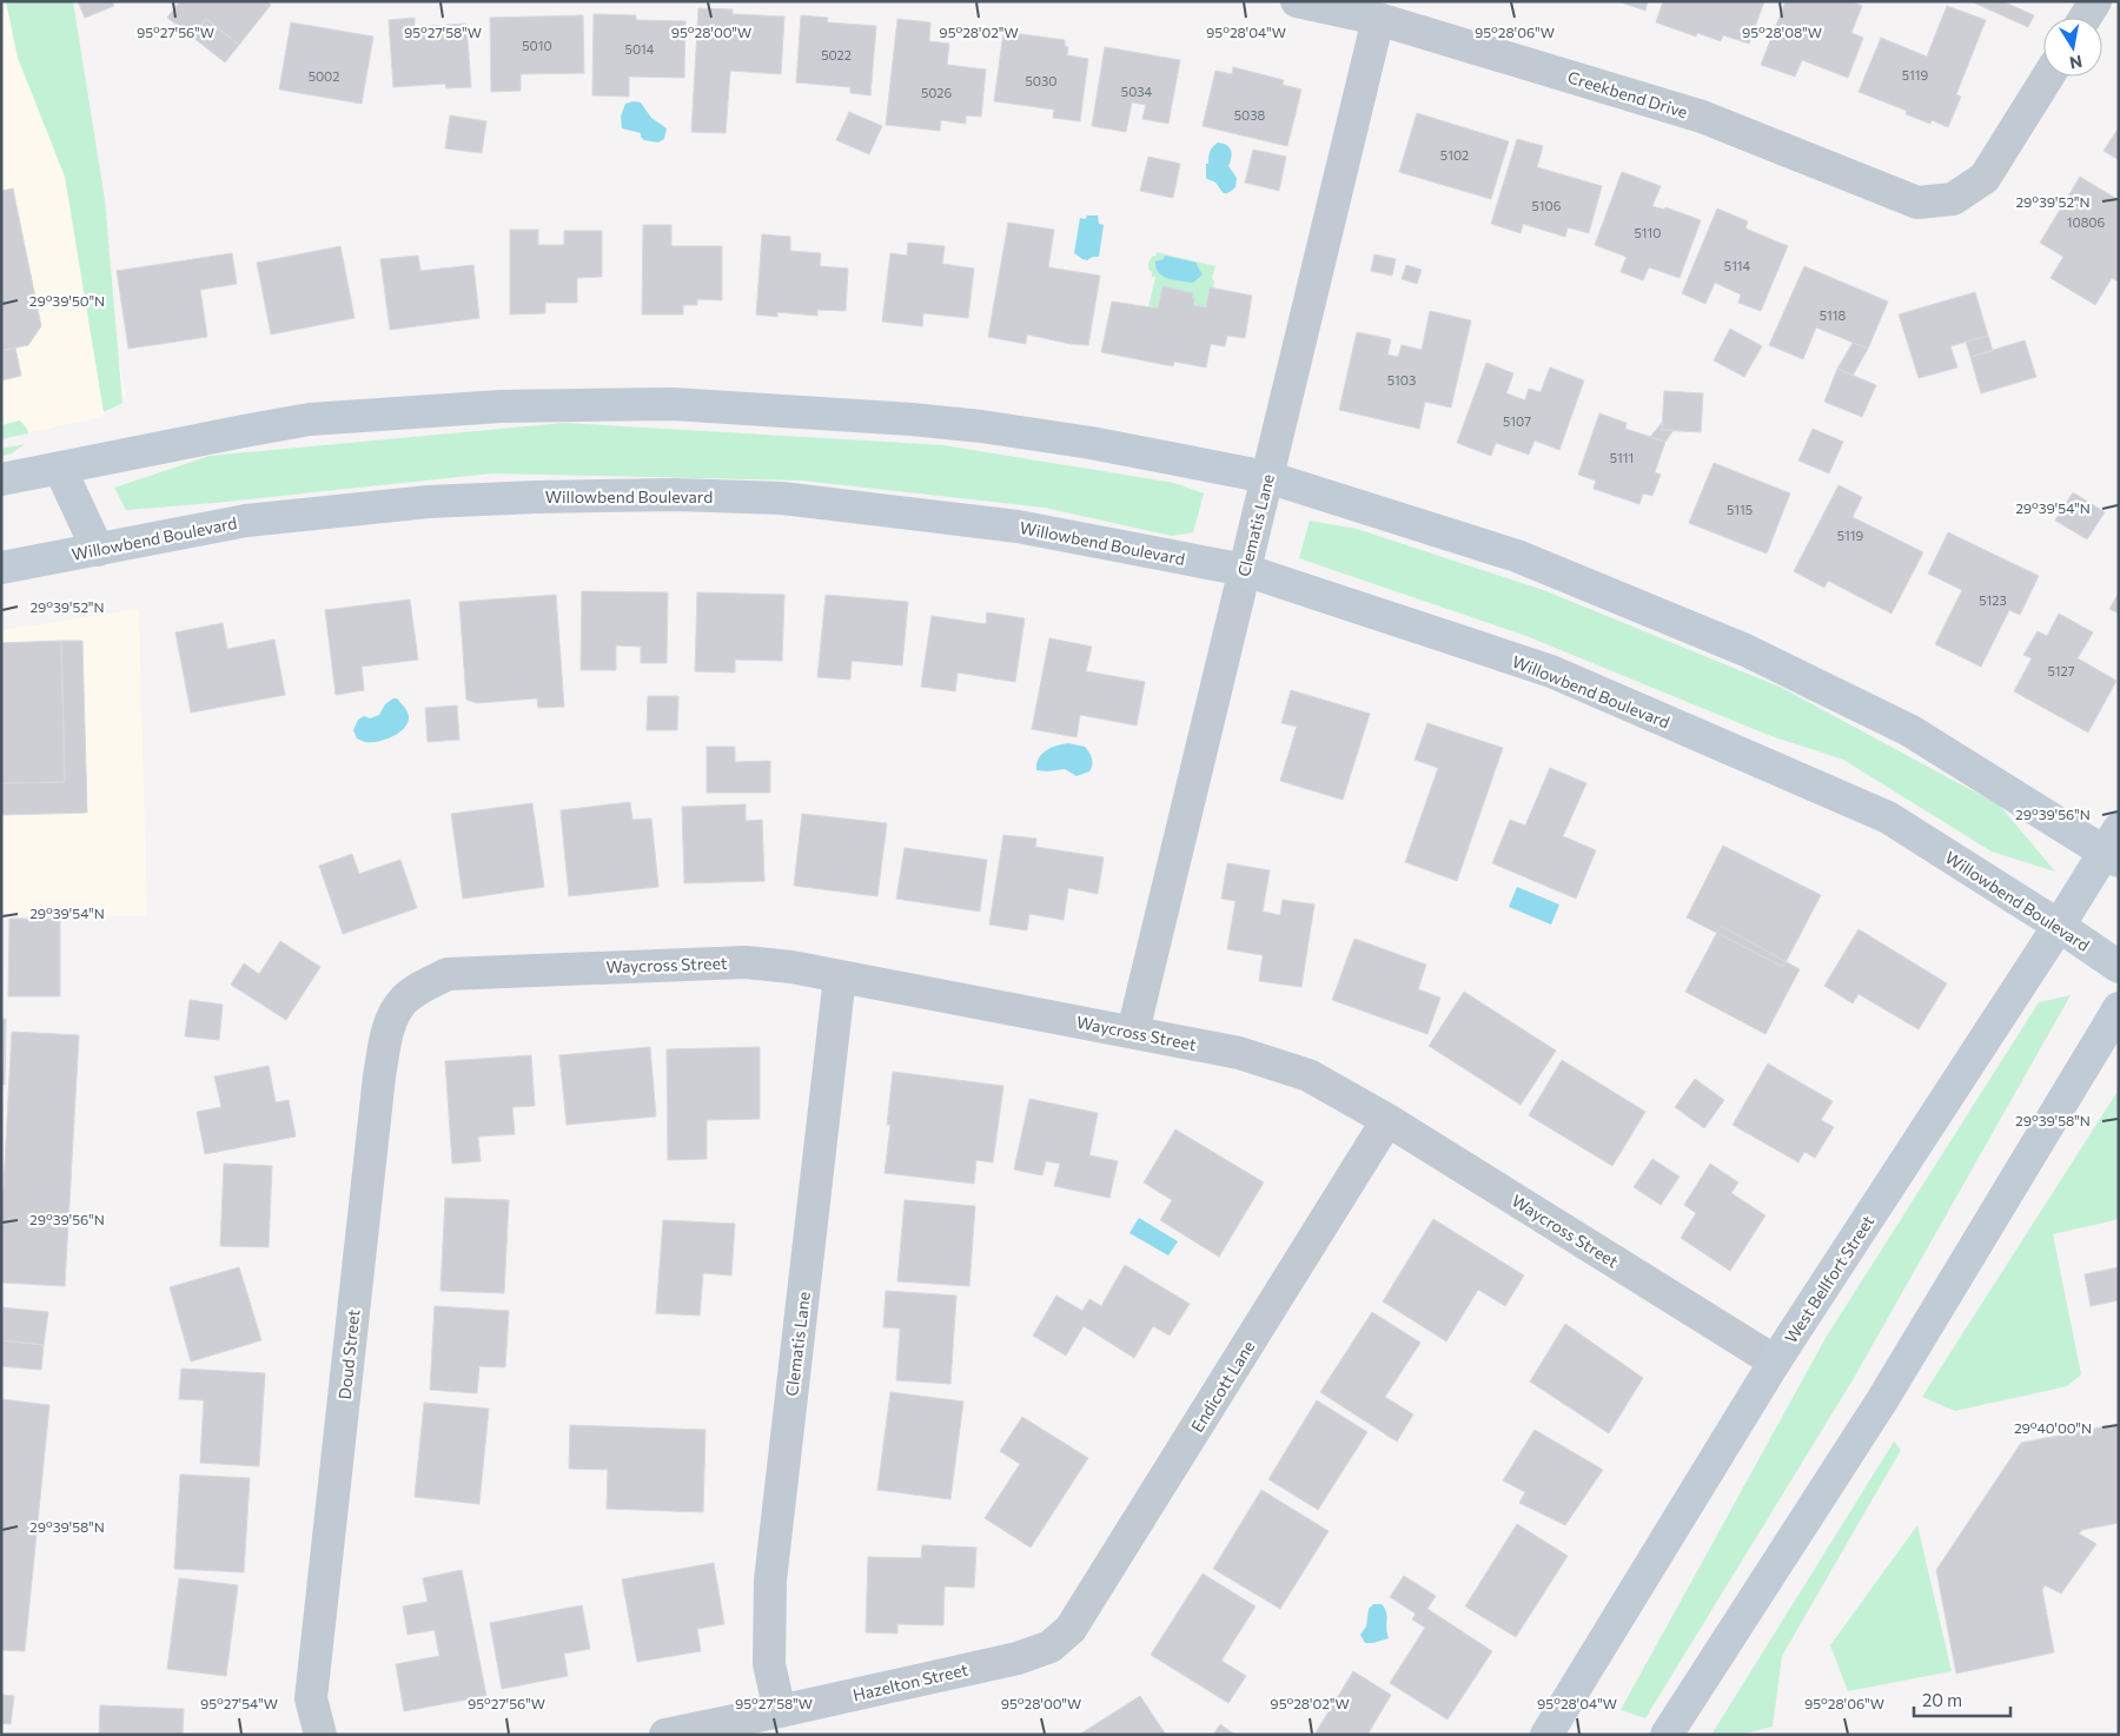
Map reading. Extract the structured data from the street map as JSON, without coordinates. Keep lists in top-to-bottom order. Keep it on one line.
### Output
{"streets":{"main road":["Willowbend Boulevard","West Bellfort Street"],"street":["Creekbend Drive","Clematis Lane","Waycross Street","Doud Street","Endicott Lane","Hazelton Street"]},"crossings":[["Creekbend Drive","Clematis Lane"],["Willowbend Boulevard","Clematis Lane"],["Willowbend Boulevard","West Bellfort Street"],["Clematis Lane","Waycross Street"],["Clematis Lane","Hazelton Street"],["Waycross Street","West Bellfort Street"],["Waycross Street","Doud Street"],["Waycross Street","Endicott Lane"],["Endicott Lane","Hazelton Street"]],"house_numbers":["5010","5014","5022","5119","5002","5030","5034","5026","5038","5102","5106","10806","5110","5114","5118","5103","5107","5111","5115","5119","5123","5127"],"scale_bar":"20 m","north":"bottom","coordinates":["95°27'56\"W","95°27'58\"W","95°28'00\"W","95°28'02\"W","95°28'04\"W","95°28'06\"W","95°28'08\"W","29°39'52\"N","29°39'50\"N","29°39'54\"N","29°39'56\"N","29°39'58\"N","29°40'00\"N","95°27'54\"W"]}
